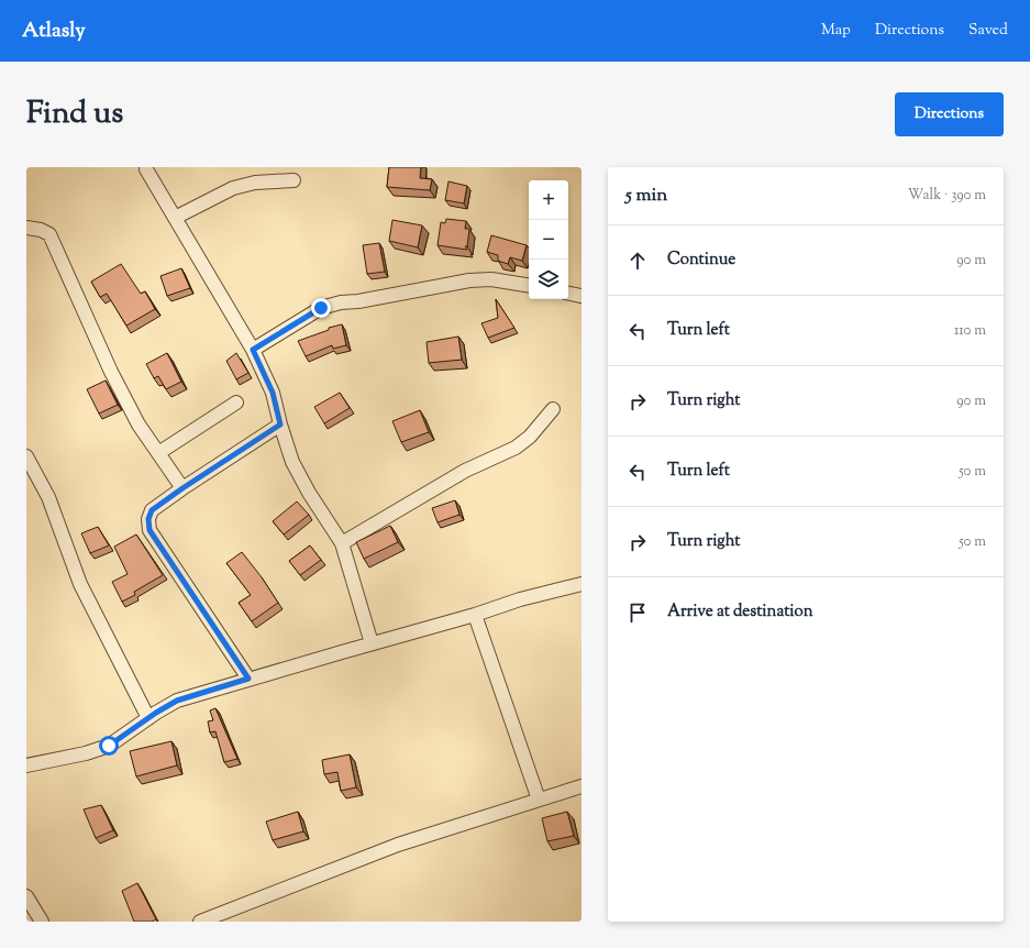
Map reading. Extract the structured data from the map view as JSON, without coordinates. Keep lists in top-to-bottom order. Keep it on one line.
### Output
{"page":{"header":"Atlasly","nav":["Map","Directions","Saved"],"title":"Find us","buttons":"Directions","heading":["5 min","Walk · 390 m"],"map_buttons":["+","−"],"list":[["Continue","90 m"],["Turn left","110 m"],["Turn right","90 m"],["Turn left","50 m"],["Turn right","50 m"],"Arrive at destination"]}}
